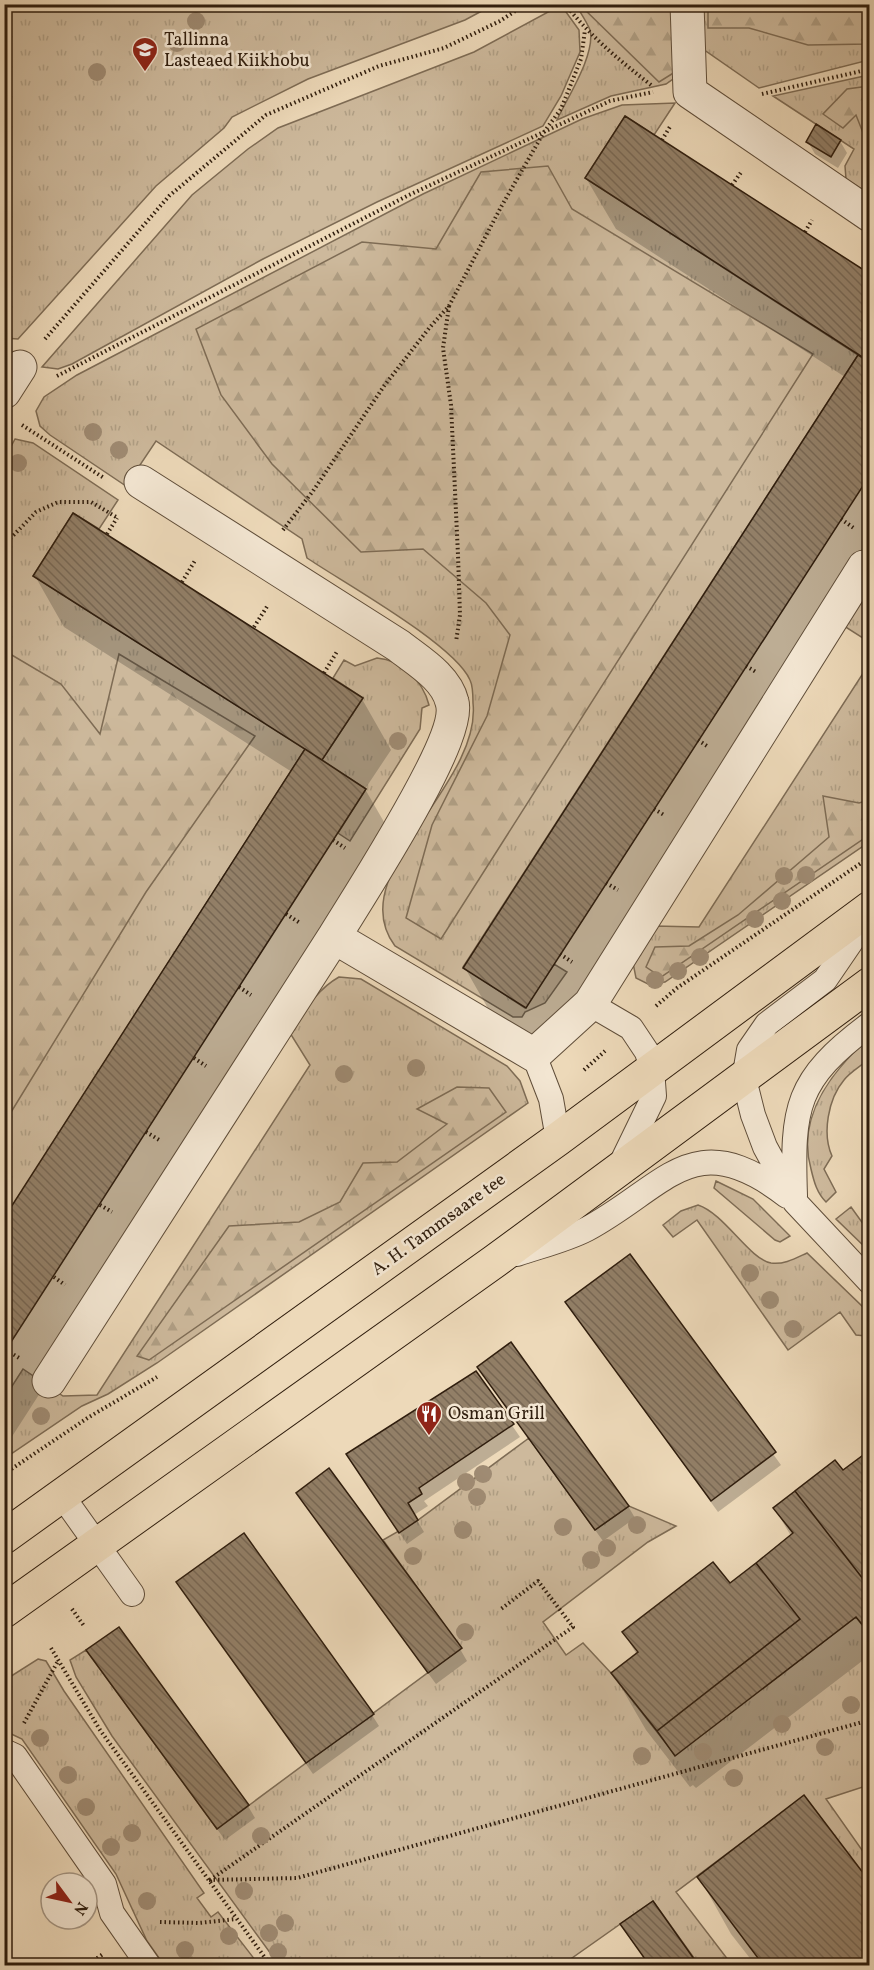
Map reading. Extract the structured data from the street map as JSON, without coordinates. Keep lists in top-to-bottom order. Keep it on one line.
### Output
{"streets":{"main road":["A. H. Tammsaare tee"]},"places":{"school or university":["Tallinna Lasteaed Kiikhobu"],"restaurant":["Osman Grill"]},"north":"bottom right"}
